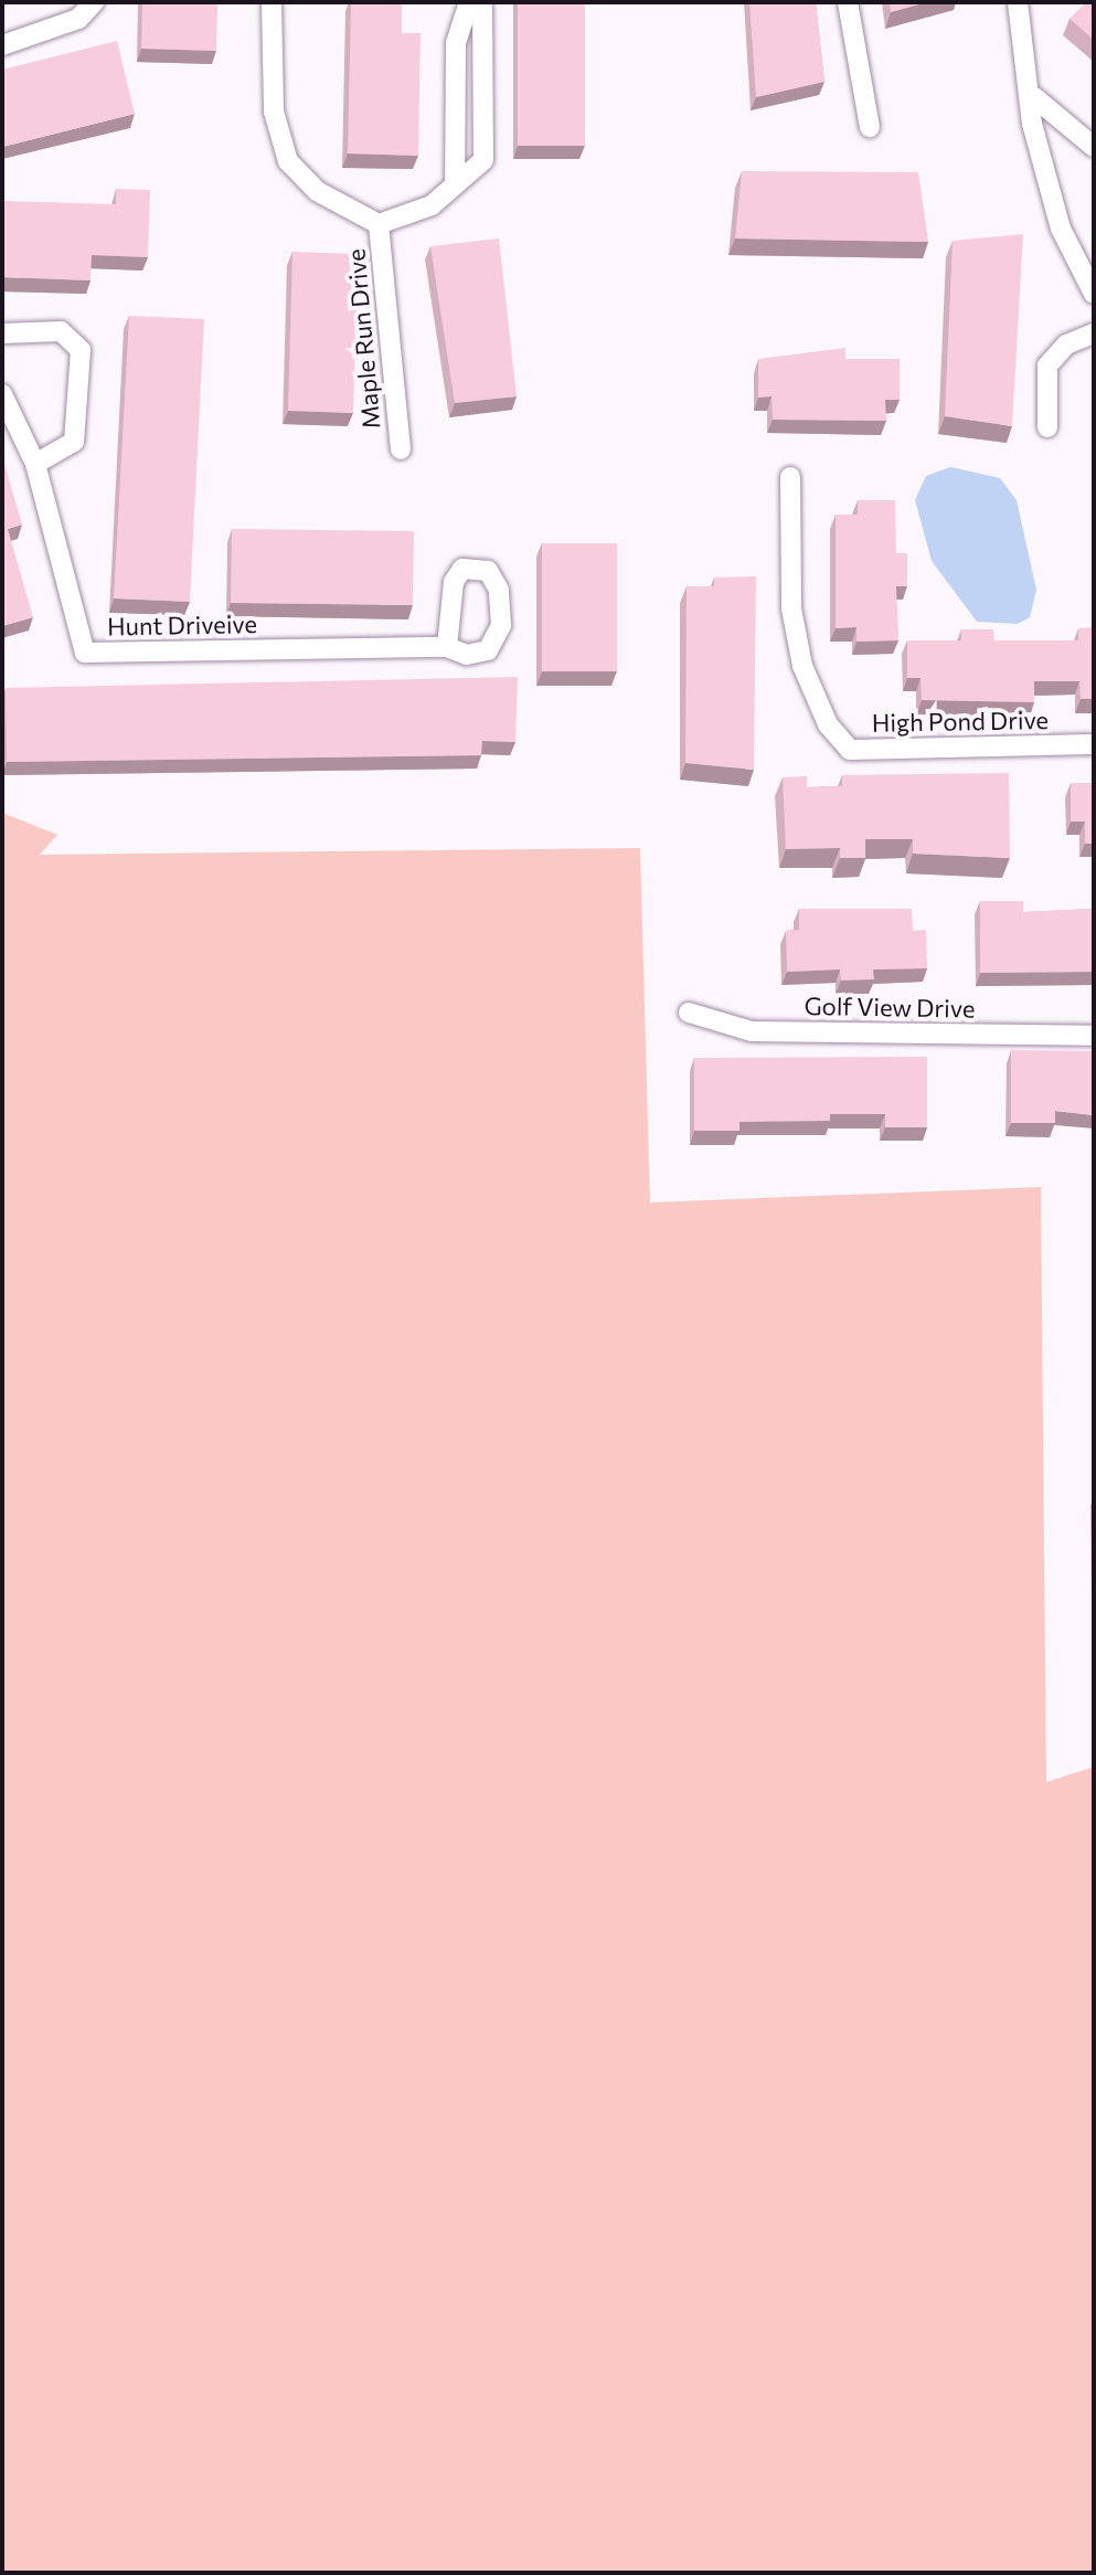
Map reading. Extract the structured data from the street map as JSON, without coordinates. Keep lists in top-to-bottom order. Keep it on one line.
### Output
{"streets":{"street":["Maple Run Drive","Hunt Driveive","High Pond Drive","Golf View Drive"]}}
